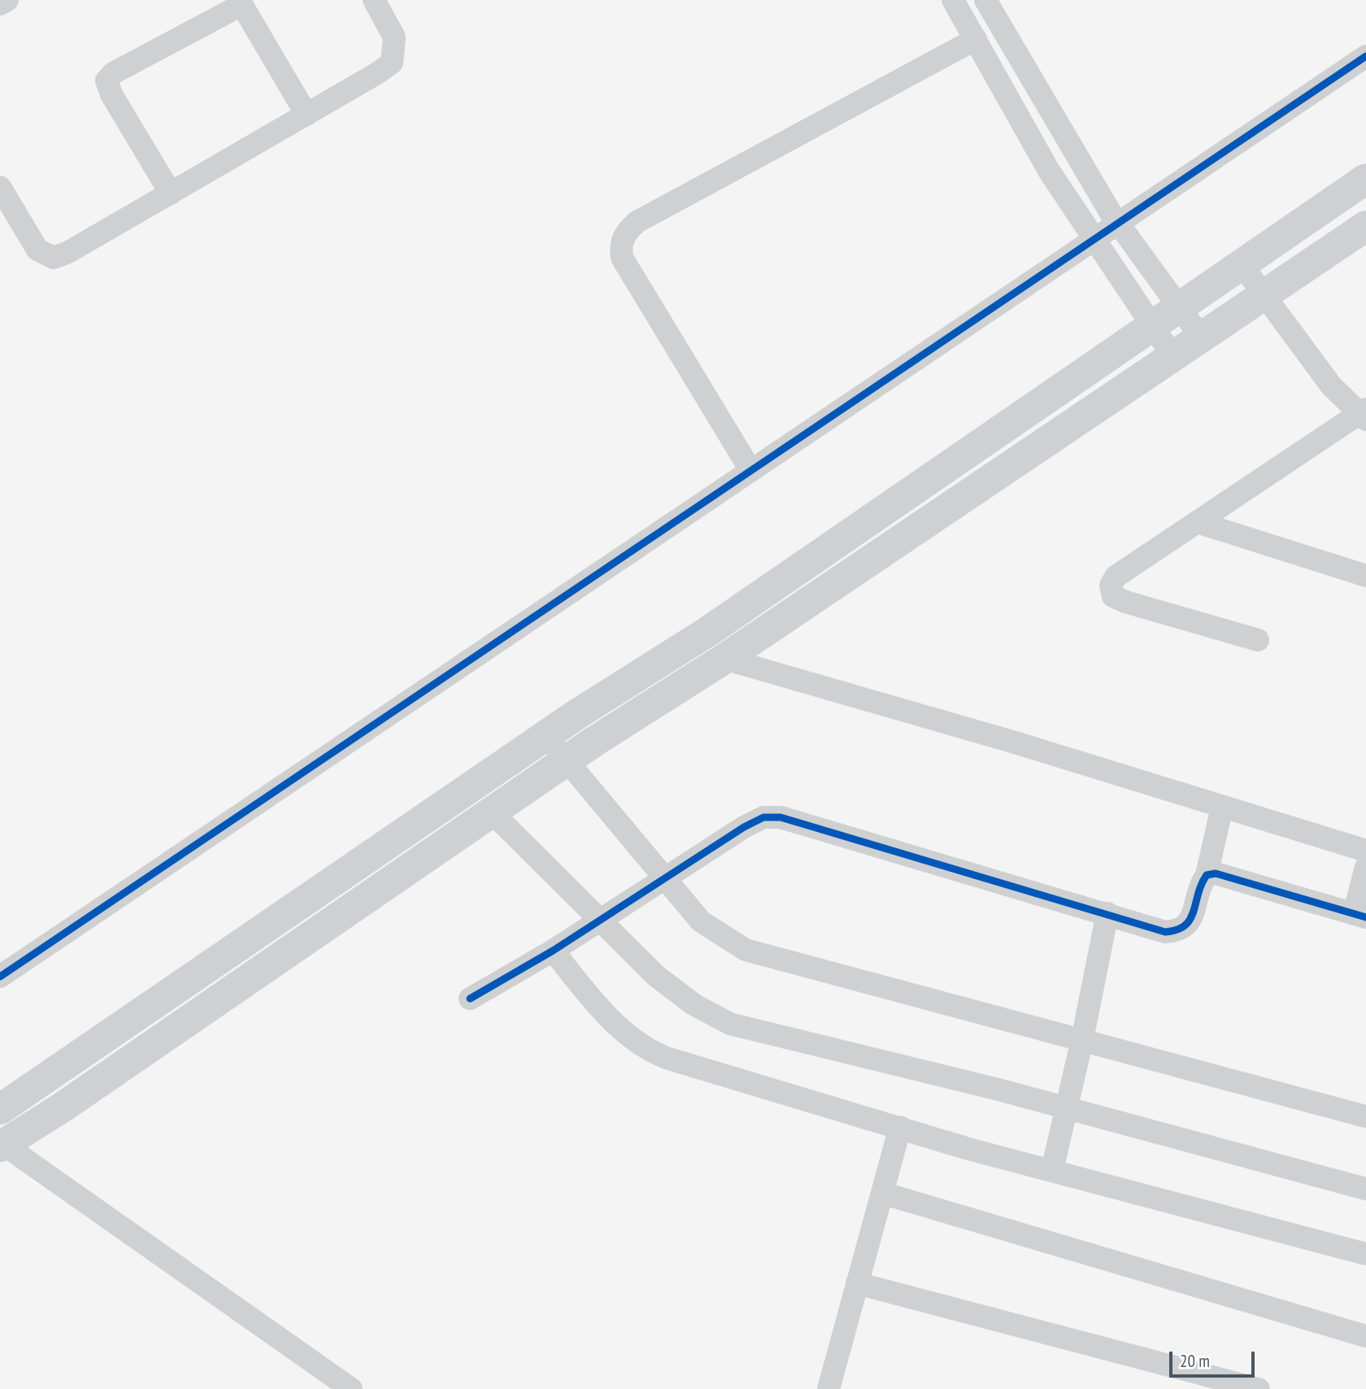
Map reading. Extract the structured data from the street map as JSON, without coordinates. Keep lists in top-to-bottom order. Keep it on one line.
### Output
{"scale_bar":"20 m"}
